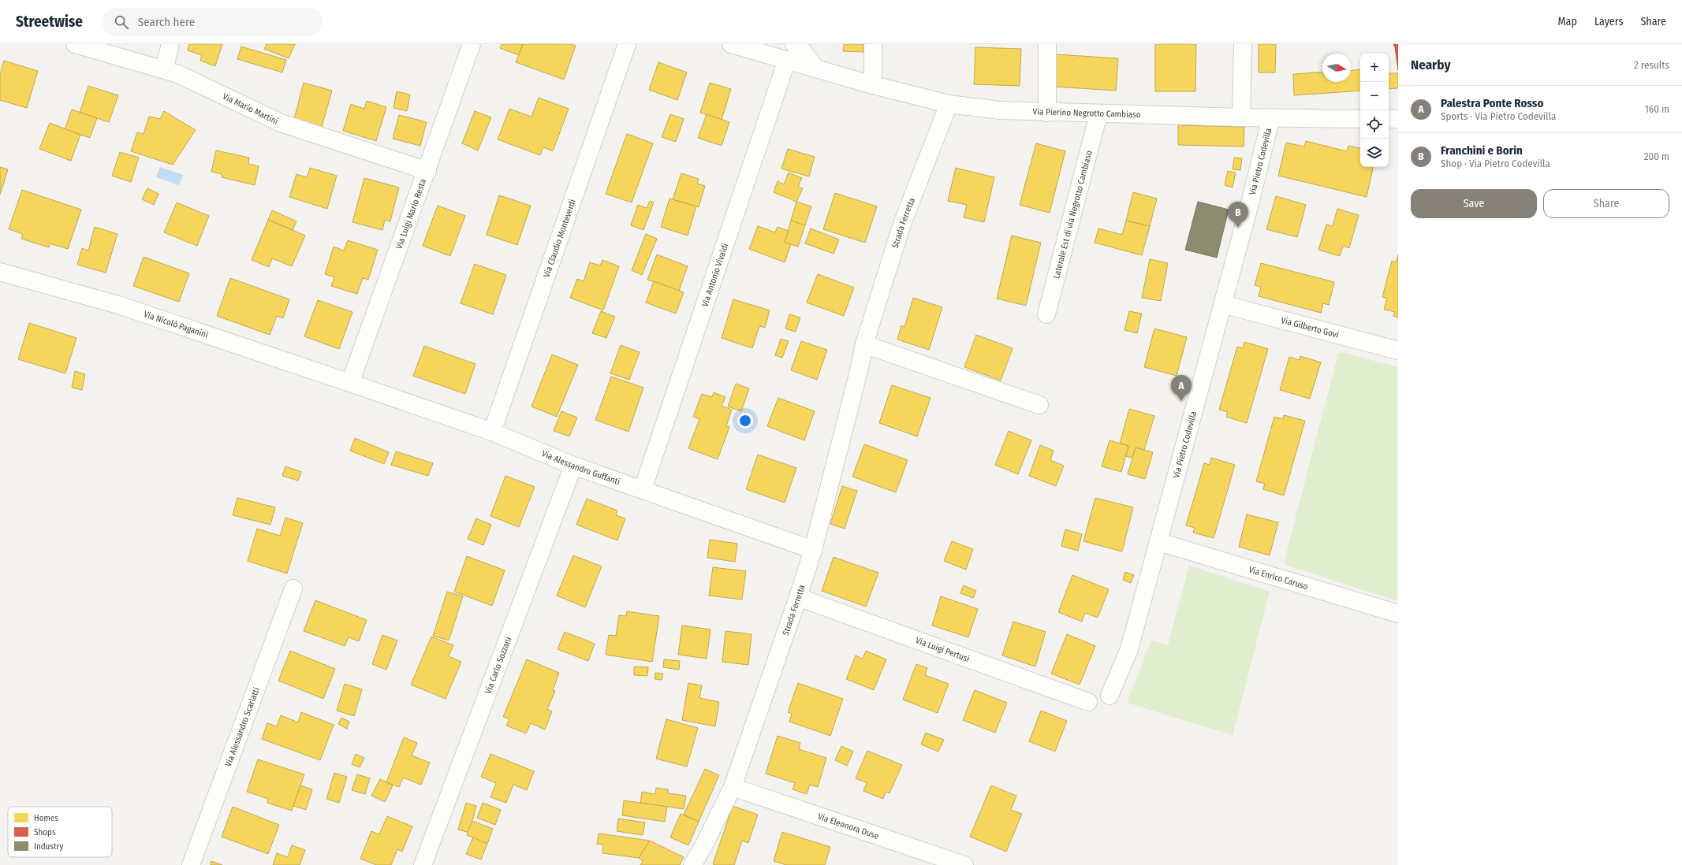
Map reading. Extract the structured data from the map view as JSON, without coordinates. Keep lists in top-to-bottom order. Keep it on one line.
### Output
{"streets":{"street":["Via Mario Martini","Via Pierino Negrotto Cambiaso","Via Pietro Codevilla","Via Luigi Mario Resta","Laterale Est di via Negrotto Cambiaso","Strada Ferretta","Via Claudio Monteverdi","Via Antonio Vivaldi","Via Nicolò Paganini","Via Gilberto Govi","Via Alessandro Guffanti","Via Enrico Caruso","Via Luigi Pertusi","Via Carlo Sozzani","Via Alessandro Scarlatti","Via Eleonora Duse"]},"crossings":[["Via Mario Martini","Via Luigi Mario Resta"],["Via Pierino Negrotto Cambiaso","Via Pietro Codevilla"],["Via Pierino Negrotto Cambiaso","Laterale Est di via Negrotto Cambiaso"],["Via Pierino Negrotto Cambiaso","Strada Ferretta"],["Via Pierino Negrotto Cambiaso","Via Antonio Vivaldi"],["Via Pietro Codevilla","Via Gilberto Govi"],["Via Pietro Codevilla","Via Enrico Caruso"],["Via Luigi Mario Resta","Via Nicolò Paganini"],["Via Luigi Mario Resta","Via Alessandro Guffanti"],["Strada Ferretta","Via Alessandro Guffanti"],["Strada Ferretta","Via Luigi Pertusi"],["Strada Ferretta","Via Eleonora Duse"],["Via Claudio Monteverdi","Via Alessandro Guffanti"],["Via Antonio Vivaldi","Via Alessandro Guffanti"],["Via Nicolò Paganini","Via Alessandro Guffanti"],["Via Alessandro Guffanti","Via Carlo Sozzani"]],"legend":["Homes","Shops","Industry"],"north":"right","page":{"header":"Streetwise","search":"Search here","nav":["Map","Layers","Share"],"heading":["Nearby","2 results"],"map_buttons":["+","−"],"list":[{"mark":"A","name":"Palestra Ponte Rosso","note":"Sports · Via Pietro Codevilla","value":"160 m"},{"mark":"B","name":"Franchini e Borin","note":"Shop · Via Pietro Codevilla","value":"200 m"}],"buttons":["Save","Share"],"pins":["B","A"]}}
